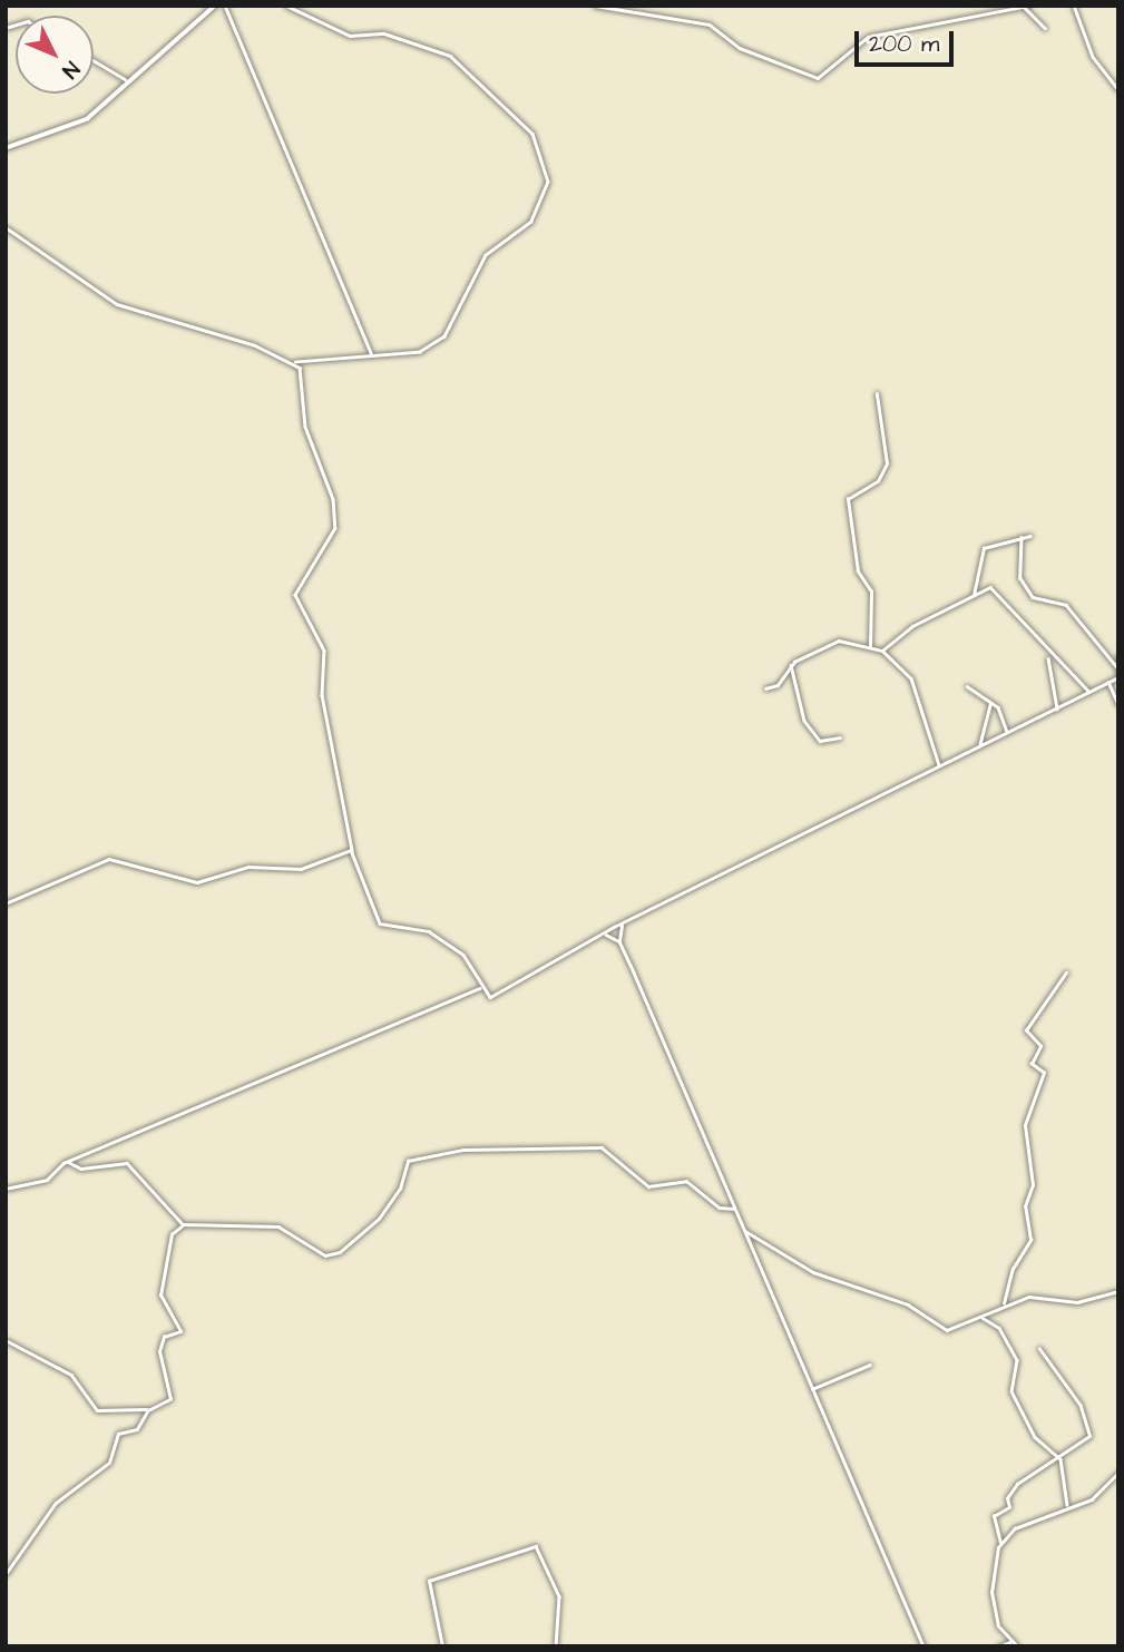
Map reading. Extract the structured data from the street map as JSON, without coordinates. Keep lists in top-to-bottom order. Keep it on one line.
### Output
{"scale_bar":"200 m","north":"bottom right"}
